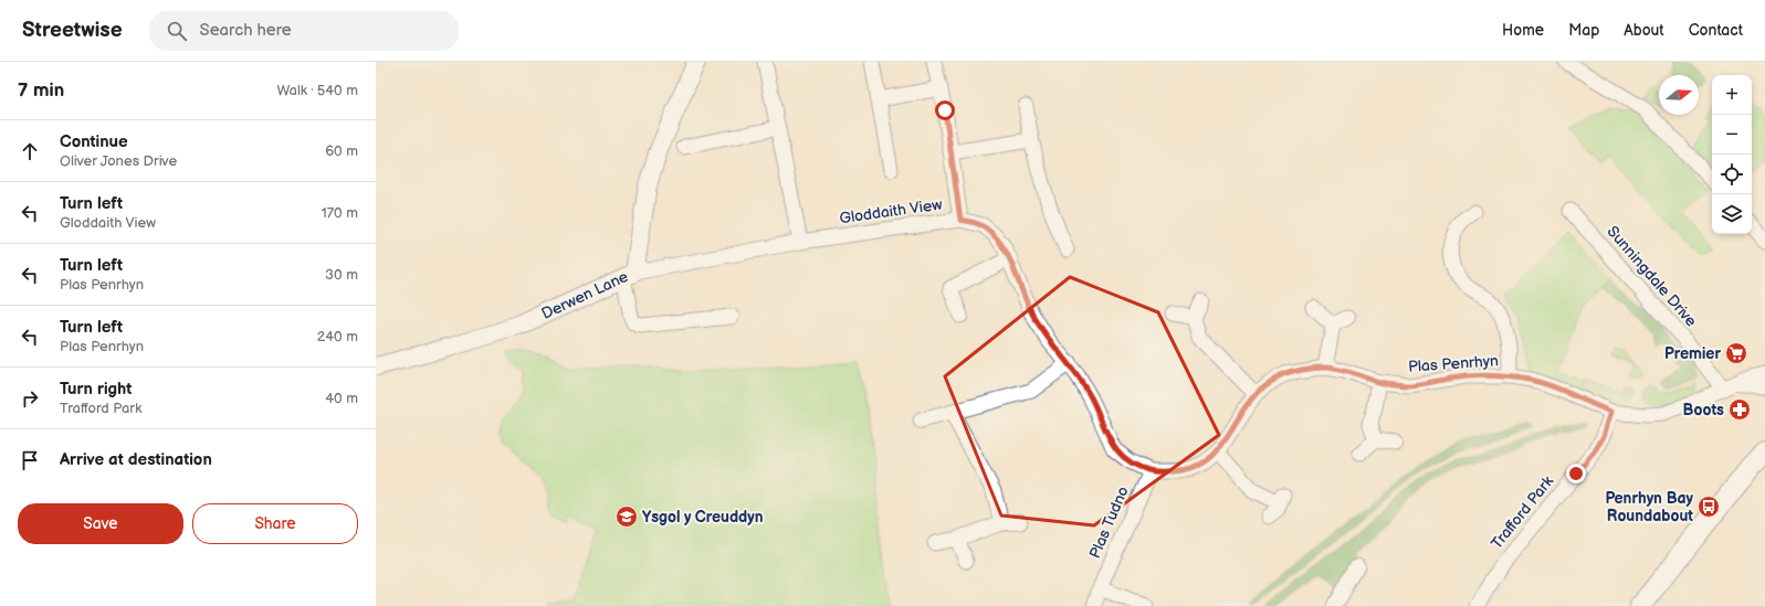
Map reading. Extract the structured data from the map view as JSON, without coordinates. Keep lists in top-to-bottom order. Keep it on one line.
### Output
{"streets":{"street":["Gloddaith View","Sunningdale Drive","Derwen Lane","Plas Penrhyn","Trafford Park","Plas Tudno"]},"crossings":[["Gloddaith View","Derwen Lane"],["Gloddaith View","Plas Penrhyn"],["Gloddaith View","Plas Tudno"],["Plas Penrhyn","Trafford Park"],["Plas Penrhyn","Plas Tudno"]],"places":{"supermarket":["Premier"],"pharmacy":["Boots"],"bus stop":["Penrhyn Bay Roundabout"],"school or university":["Ysgol y Creuddyn"]},"north":"right","page":{"header":"Streetwise","search":"Search here","nav":["Home","Map","About","Contact"],"heading":["7 min","Walk · 540 m"],"map_buttons":["+","−"],"list":[["Continue","Oliver Jones Drive","60 m"],["Turn left","Gloddaith View","170 m"],["Turn left","Plas Penrhyn","30 m"],["Turn left","Plas Penrhyn","240 m"],["Turn right","Trafford Park","40 m"],"Arrive at destination"],"buttons":["Save","Share"]}}
